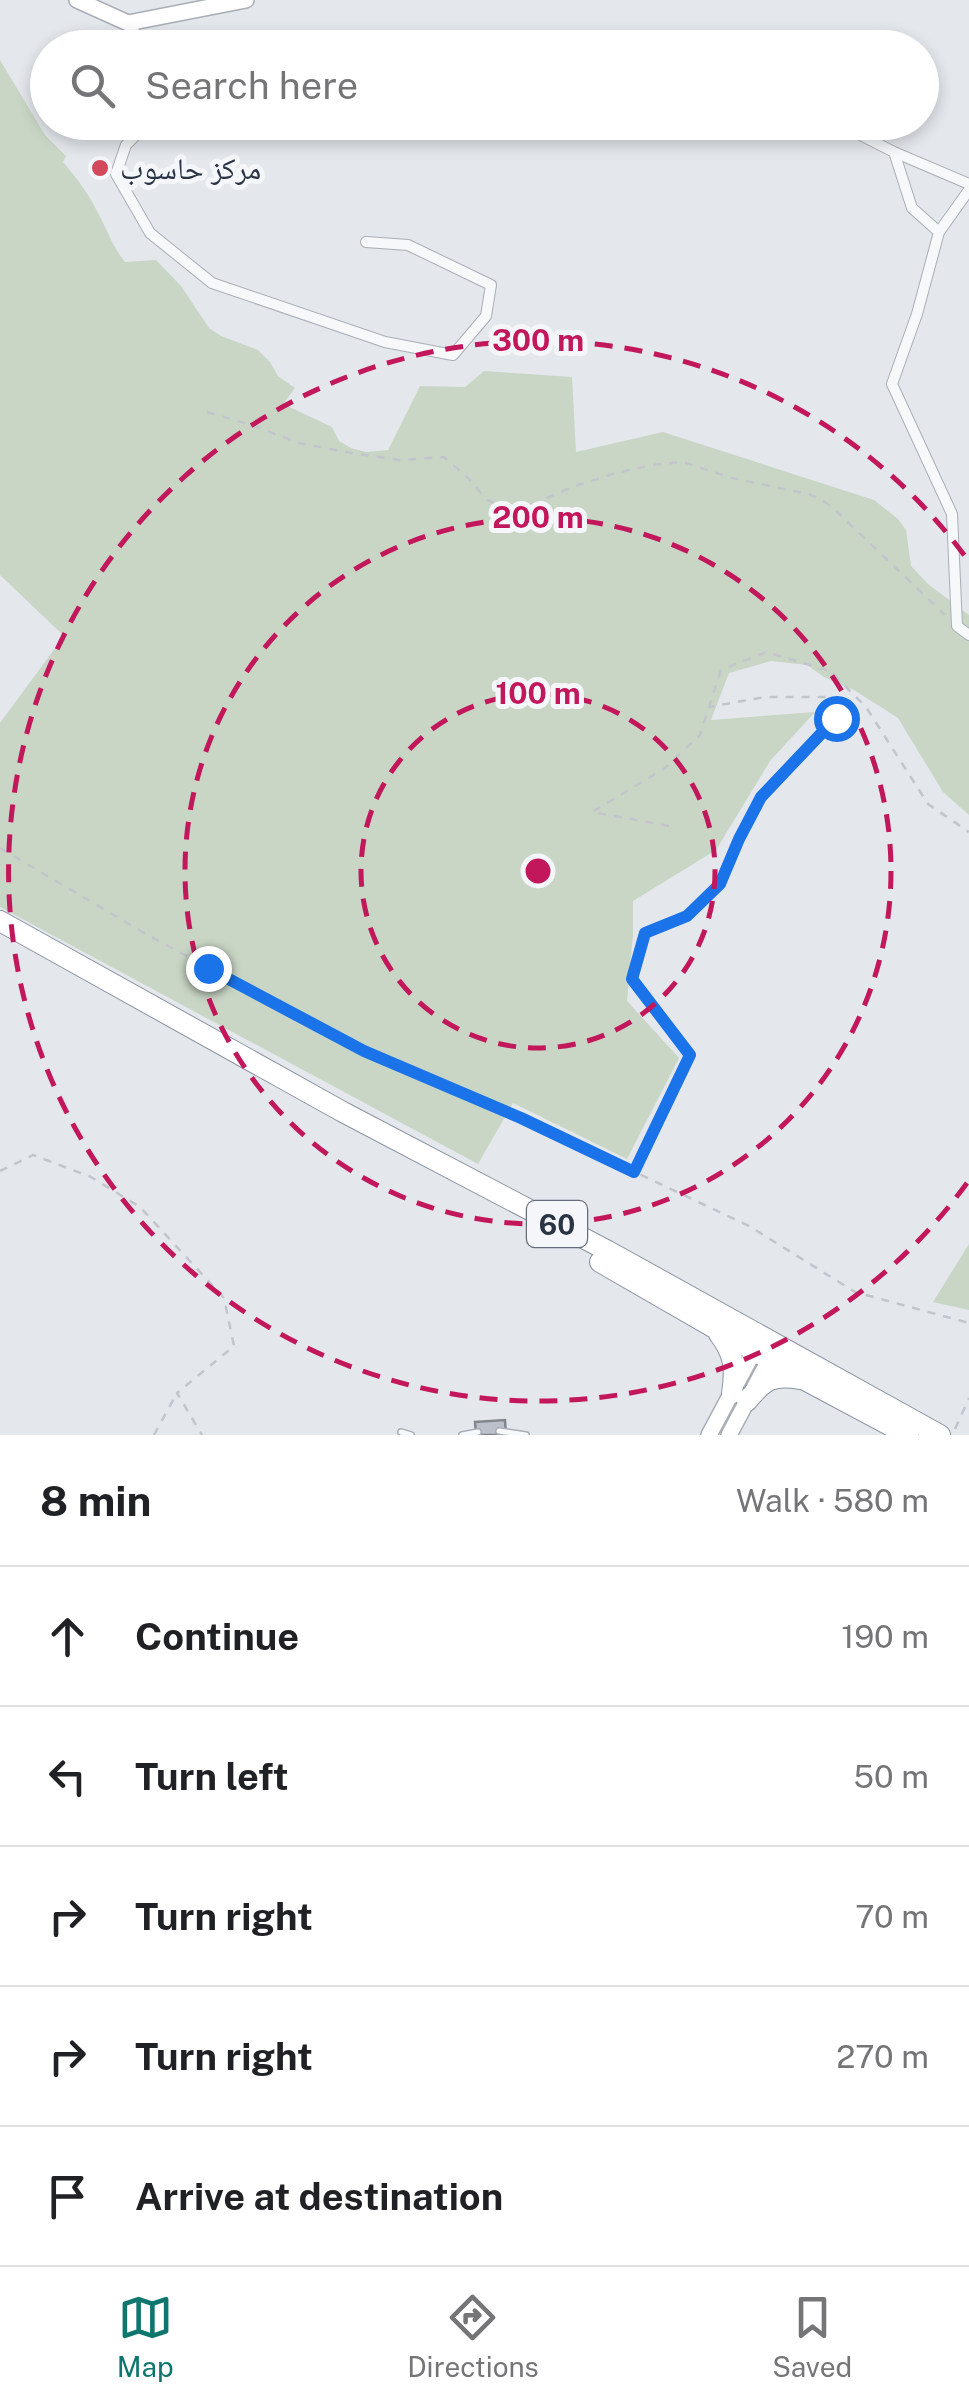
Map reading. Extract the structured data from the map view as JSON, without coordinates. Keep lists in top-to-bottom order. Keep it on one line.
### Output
{"streets":{"highway":["60"]},"places":["مركز حاسوب"],"page":{"search":"Search here","heading":["8 min","Walk · 580 m"],"list":[["Continue","190 m"],["Turn left","50 m"],["Turn right","70 m"],["Turn right","270 m"],"Arrive at destination"],"nav":["Map","Directions","Saved"]},"rings":["300 m","200 m","100 m"]}
